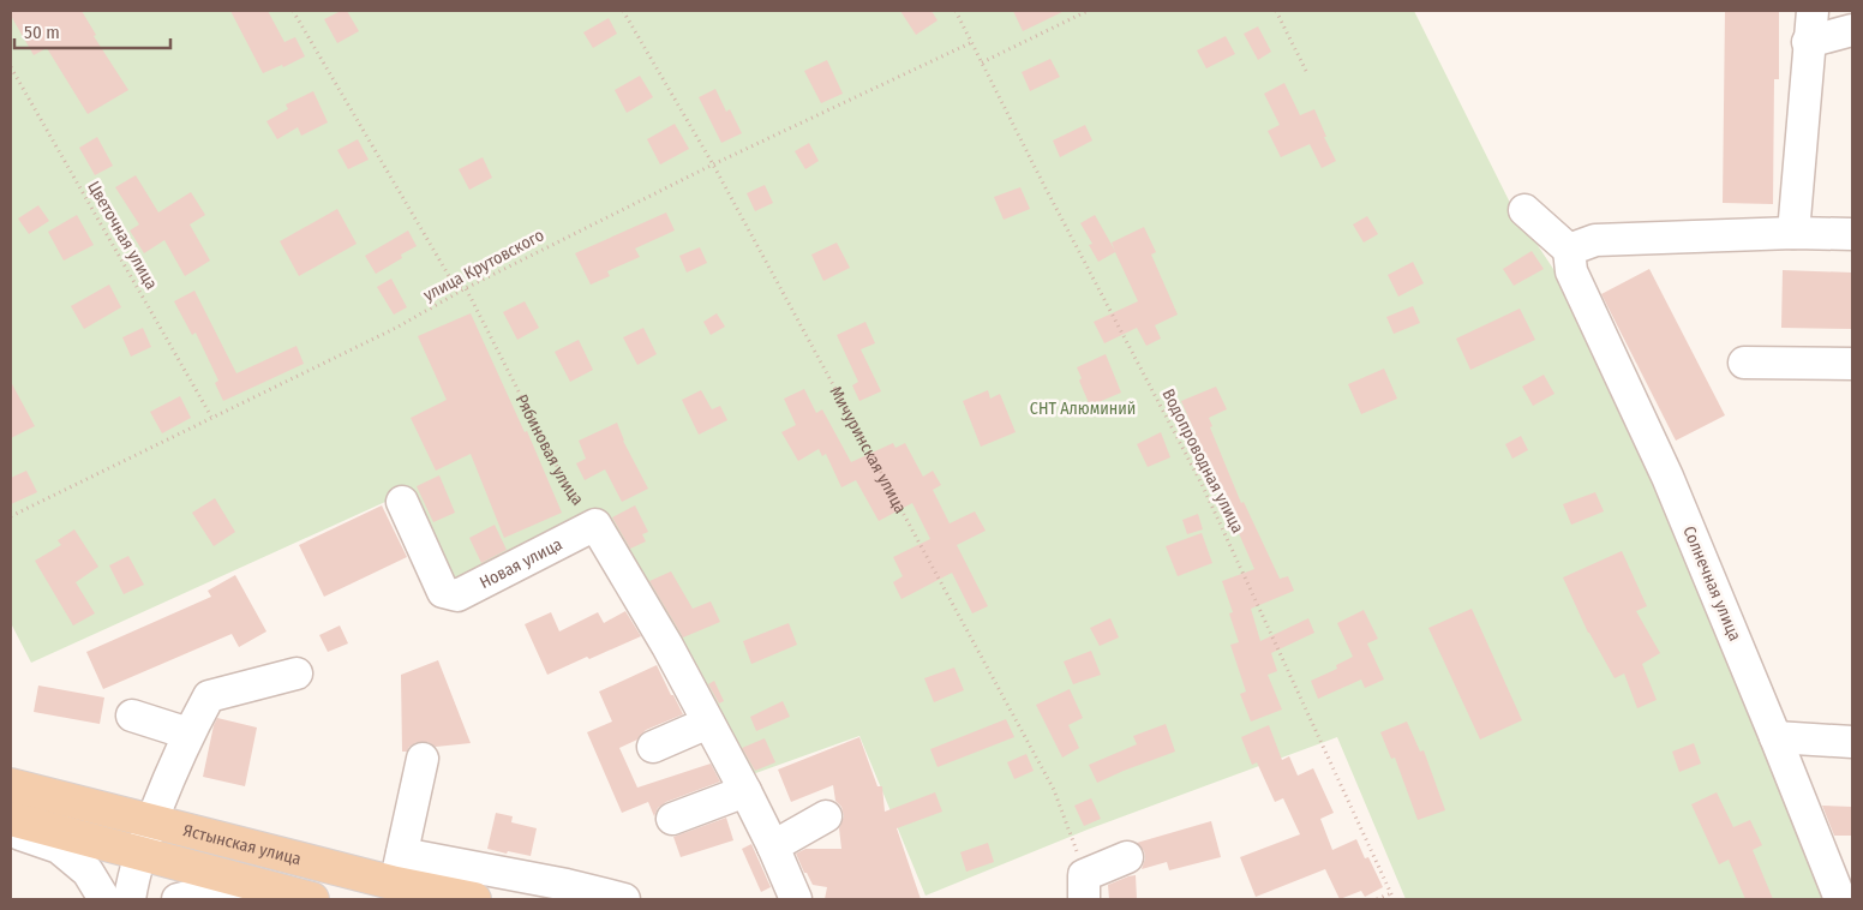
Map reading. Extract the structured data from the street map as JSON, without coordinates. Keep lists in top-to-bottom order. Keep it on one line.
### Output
{"streets":{"main road":["Ястынская улица"],"street":["Новая улица","Солнечная улица"],"path":["Цветочная улица","улица Крутовского","Рябиновая улица","Мичуринская улица","Водопроводная улица"]},"crossings":[["Цветочная улица","улица Крутовского"],["улица Крутовского","Рябиновая улица"],["улица Крутовского","Мичуринская улица"],["улица Крутовского","Водопроводная улица"],["Рябиновая улица","Новая улица"]],"parks":["СНТ Алюминий"],"scale_bar":"50 m"}
